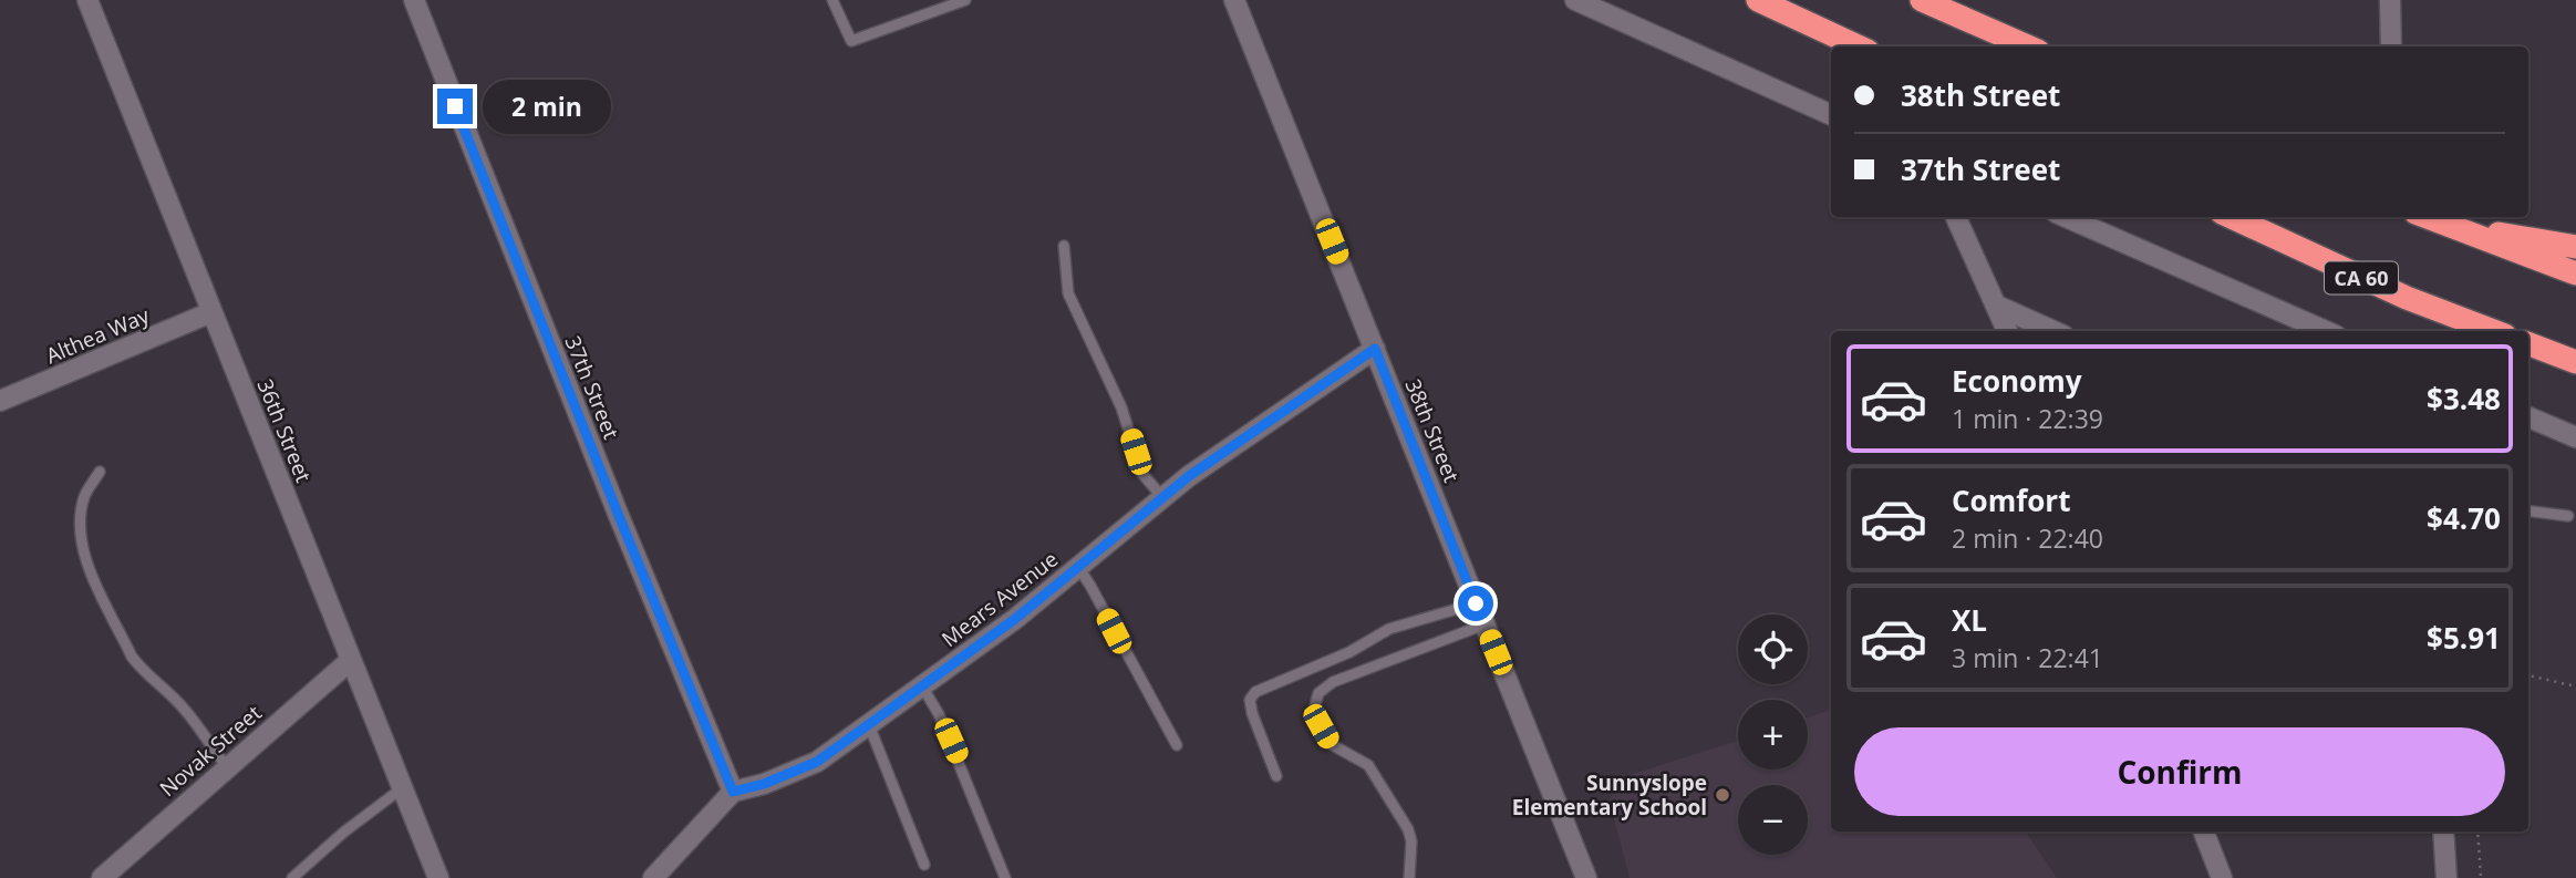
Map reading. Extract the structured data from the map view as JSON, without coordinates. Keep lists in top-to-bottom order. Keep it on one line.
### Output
{"streets":{"highway":["CA 60"],"street":["Althea Way","37th Street","36th Street","38th Street","Mears Avenue","Novak Street"]},"crossings":[["Althea Way","36th Street"],["37th Street","Mears Avenue"],["36th Street","Novak Street"],["38th Street","Mears Avenue"]],"places":["Sunnyslope Elementary School"],"page":{"banner":["38th Street","37th Street"],"bubble":"2 min","list":[{"name":"Economy","note":"1 min · 22:39","value":"$3.48"},{"name":"Comfort","note":"2 min · 22:40","value":"$4.70"},{"name":"XL","note":"3 min · 22:41","value":"$5.91"}],"map_buttons":["+","−"],"buttons":"Confirm"}}
